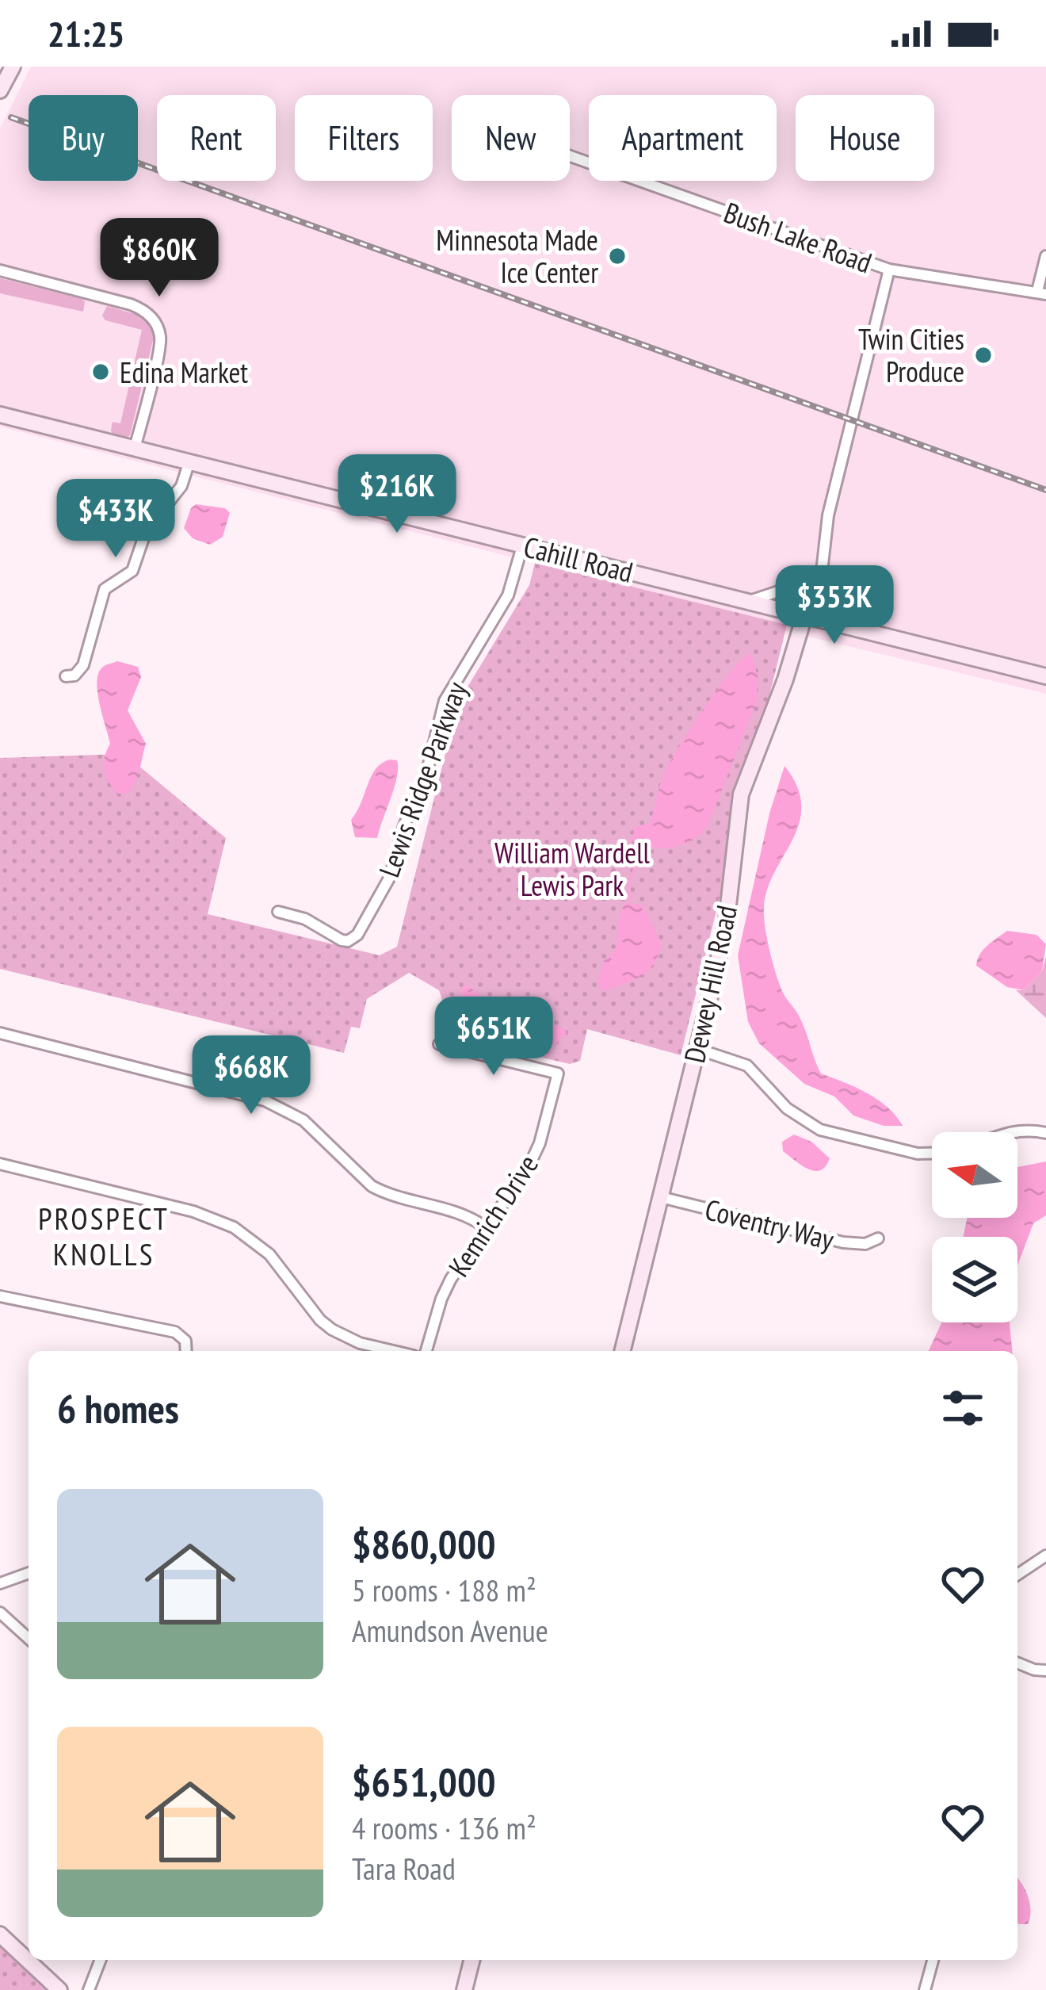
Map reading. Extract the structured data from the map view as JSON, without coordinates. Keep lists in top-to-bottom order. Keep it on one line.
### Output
{"streets":{"street":["Bush Lake Road","Cahill Road","Lewis Ridge Parkway","Dewey Hill Road","Kemrich Drive","Coventry Way"]},"crossings":[["Cahill Road","Lewis Ridge Parkway"],["Cahill Road","Dewey Hill Road"],["Dewey Hill Road","Coventry Way"]],"districts":["PROSPECT KNOLLS"],"parks":["William Wardell Lewis Park"],"places":["Minnesota Made Ice Center","Twin Cities Produce","Edina Market"],"north":"left","page":{"status":"21:25","chip":["Buy","Rent","Filters","New","Apartment","House"],"price":["$860K","$216K","$433K","$353K","$651K","$668K"],"heading":"6 homes","list":[{"name":"$860,000","note":"5 rooms · 188 m² · Amundson Avenue"},{"name":"$651,000","note":"4 rooms · 136 m² · Tara Road"}]}}
